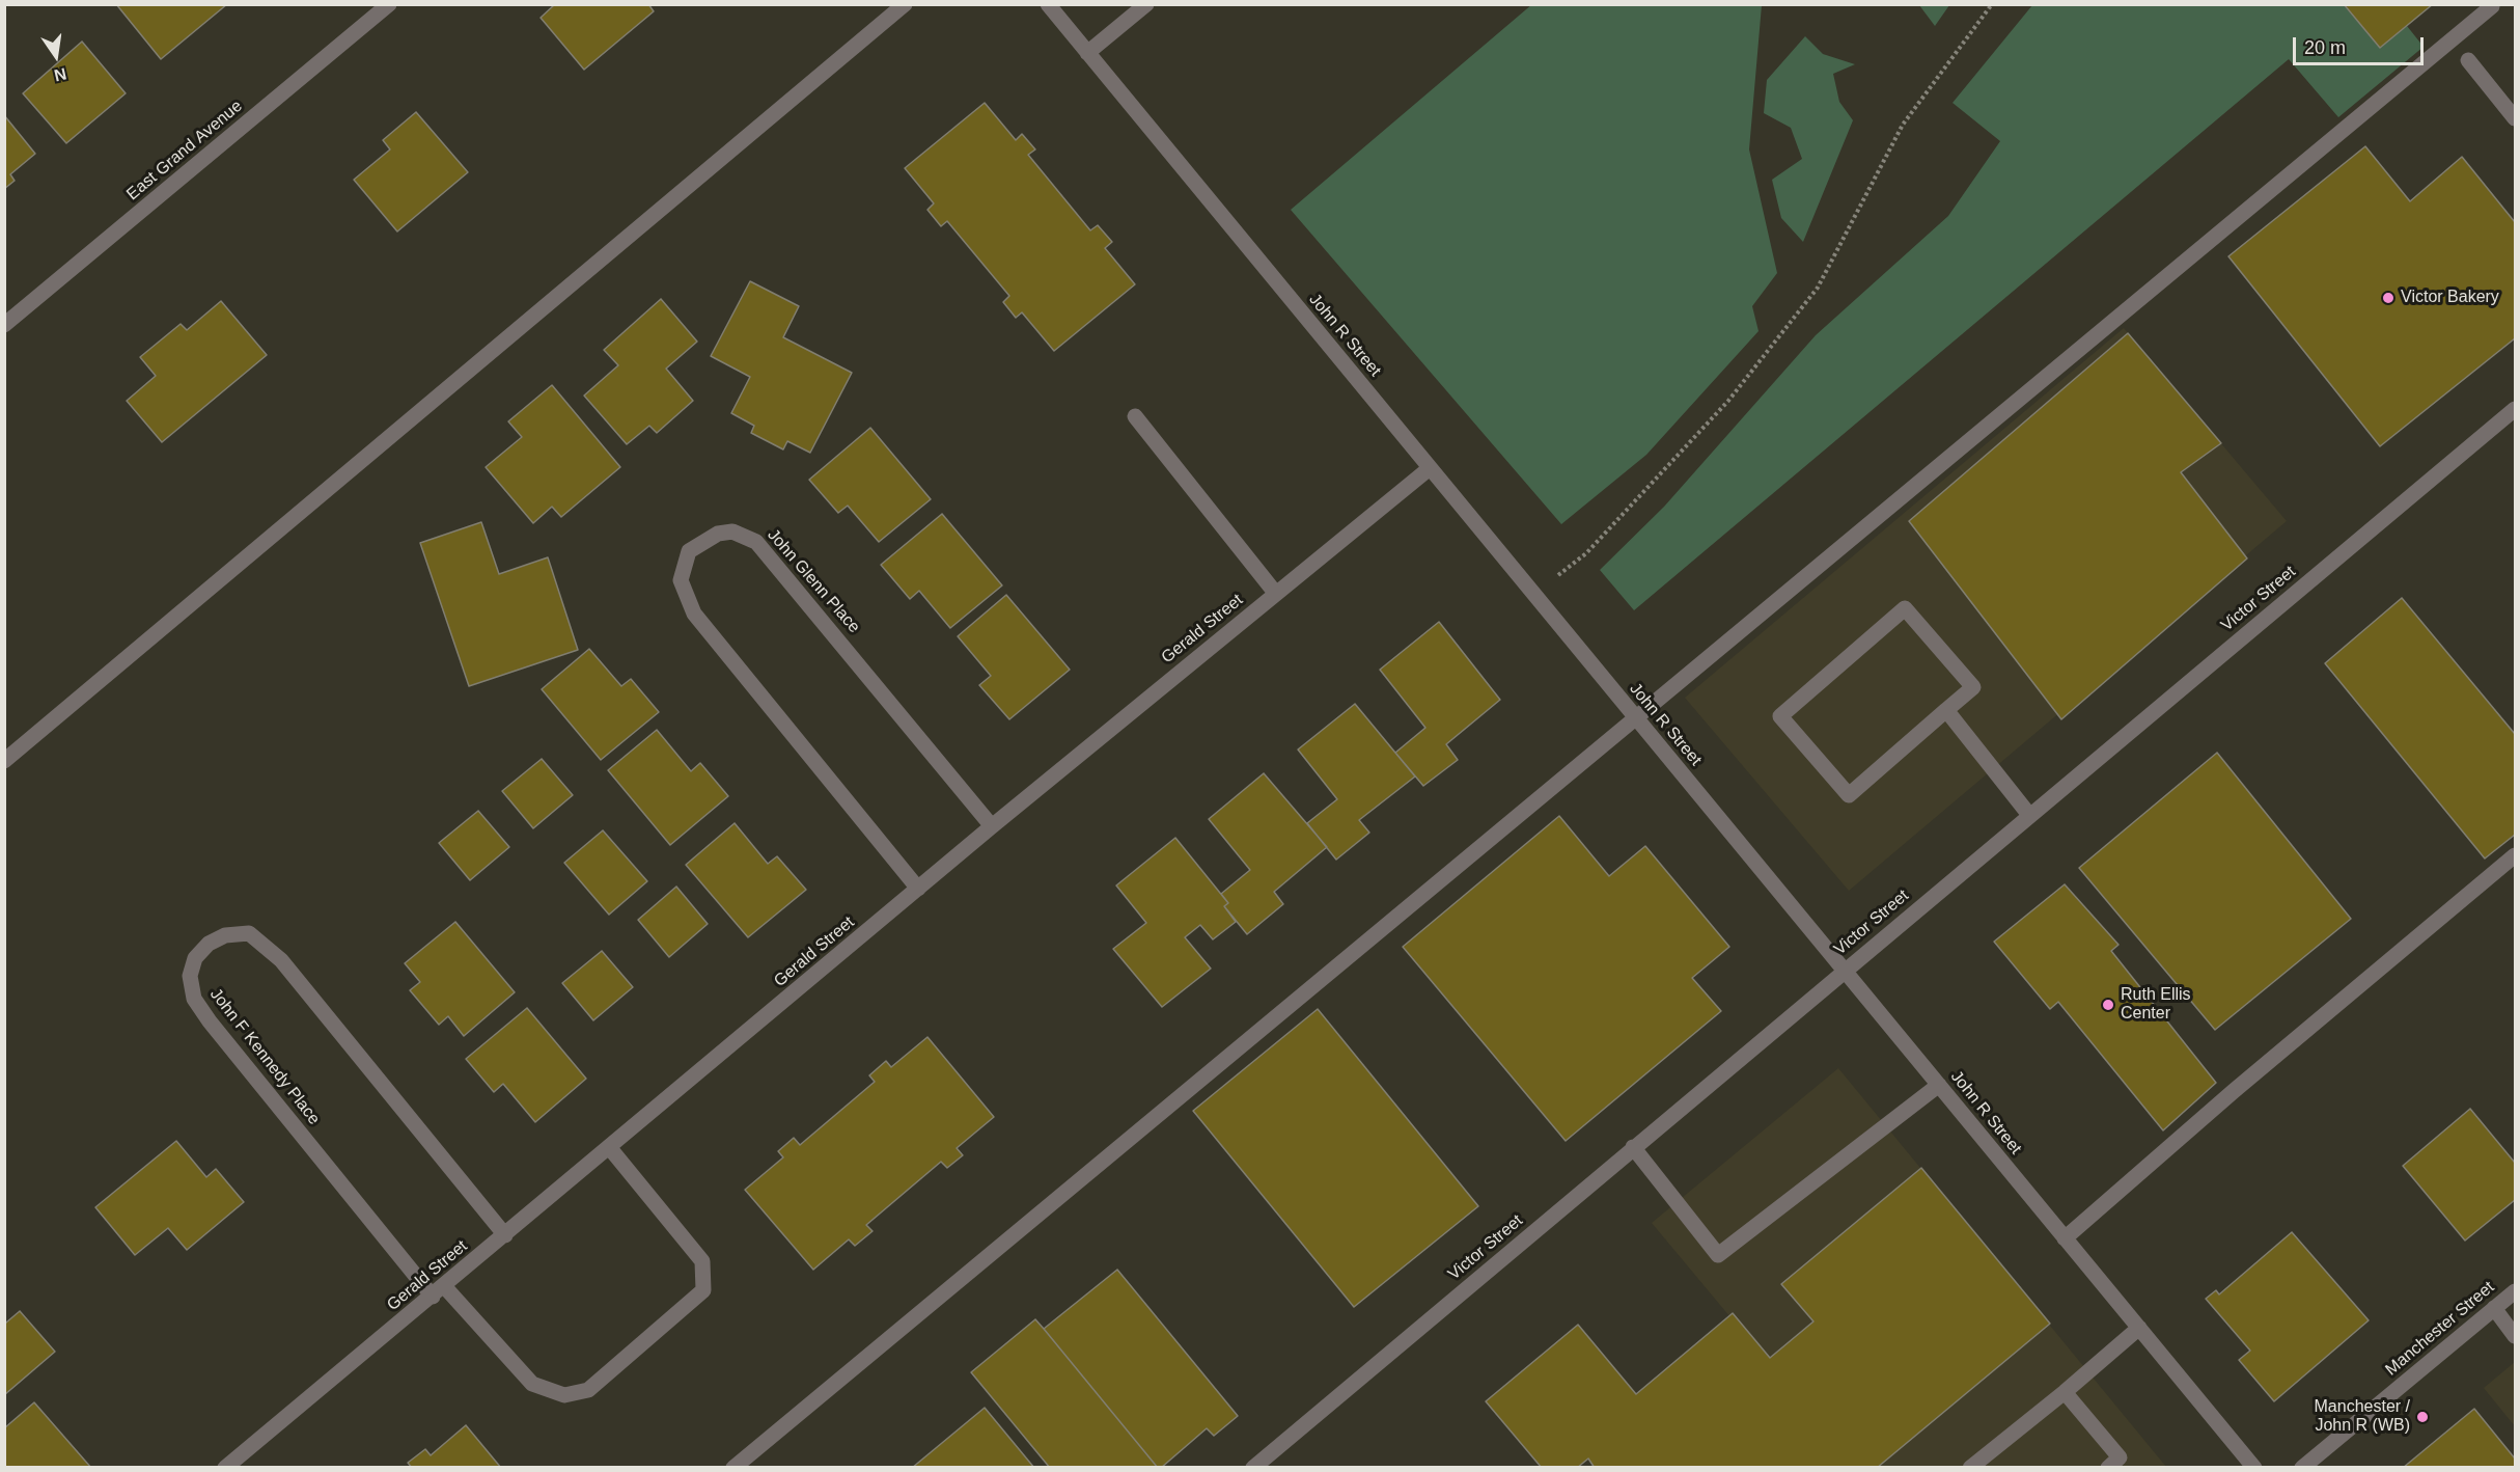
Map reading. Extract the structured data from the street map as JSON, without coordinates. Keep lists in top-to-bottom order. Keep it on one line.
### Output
{"streets":{"street":["East Grand Avenue","John R Street","John Glenn Place","Victor Street","Gerald Street","John F Kennedy Place","Manchester Street"]},"crossings":[["John R Street","Victor Street"],["John R Street","Gerald Street"],["John Glenn Place","Gerald Street"],["Gerald Street","John F Kennedy Place"]],"places":["Victor Bakery","Ruth Ellis Center","Manchester / John R (WB)"],"scale_bar":"20 m","north":"bottom"}
